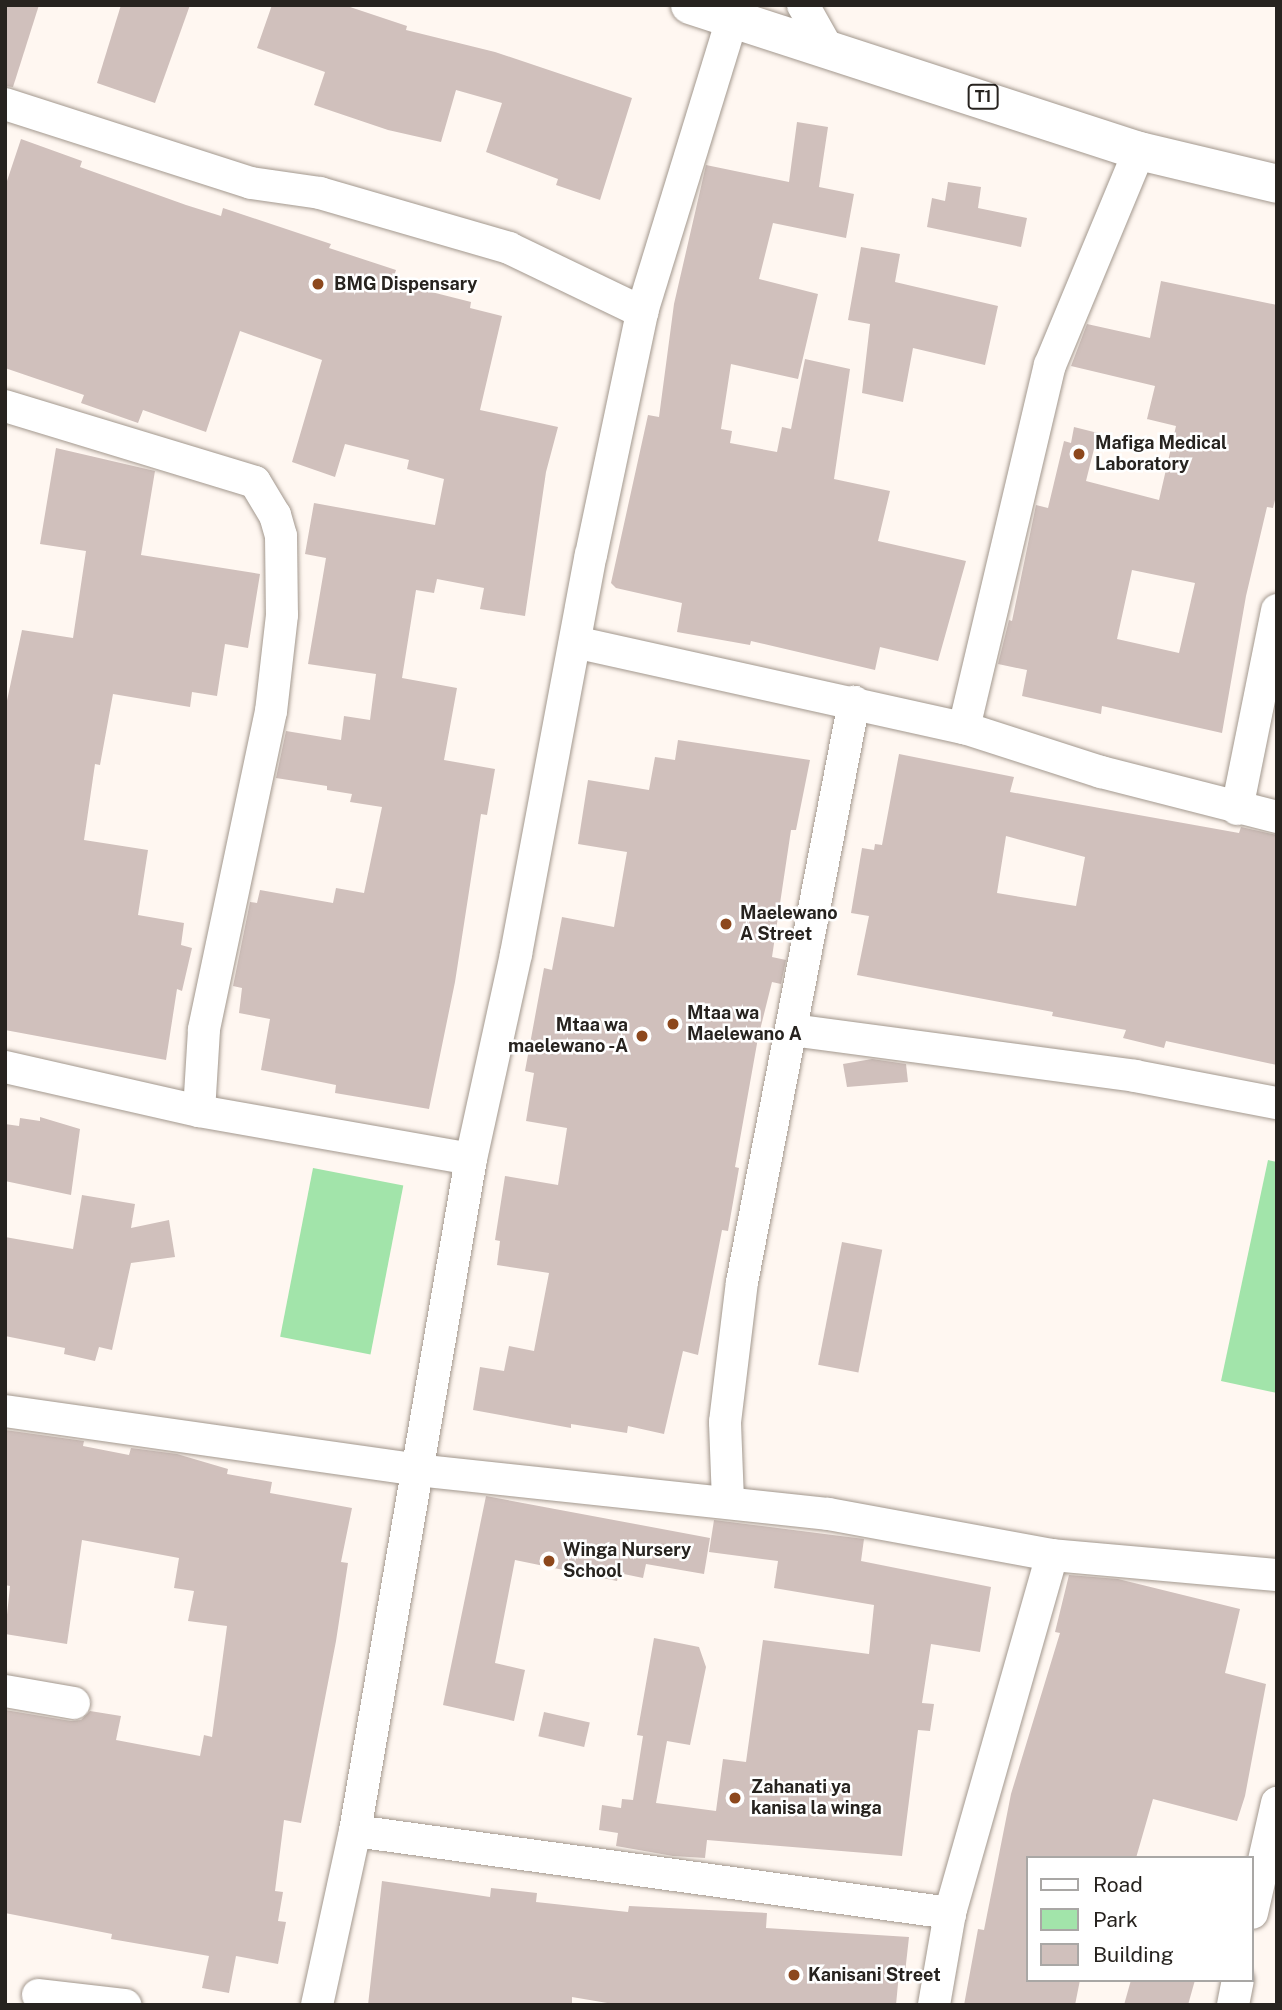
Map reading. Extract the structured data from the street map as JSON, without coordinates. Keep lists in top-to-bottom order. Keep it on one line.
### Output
{"streets":{"highway":["T1"]},"places":["BMG Dispensary","Mafiga Medical Laboratory","Maelewano A Street","Mtaa wa Maelewano A","Mtaa wa maelewano -A","Winga Nursery School","Zahanati ya kanisa la winga","Kanisani Street"],"legend":["Road","Park","Building"]}
